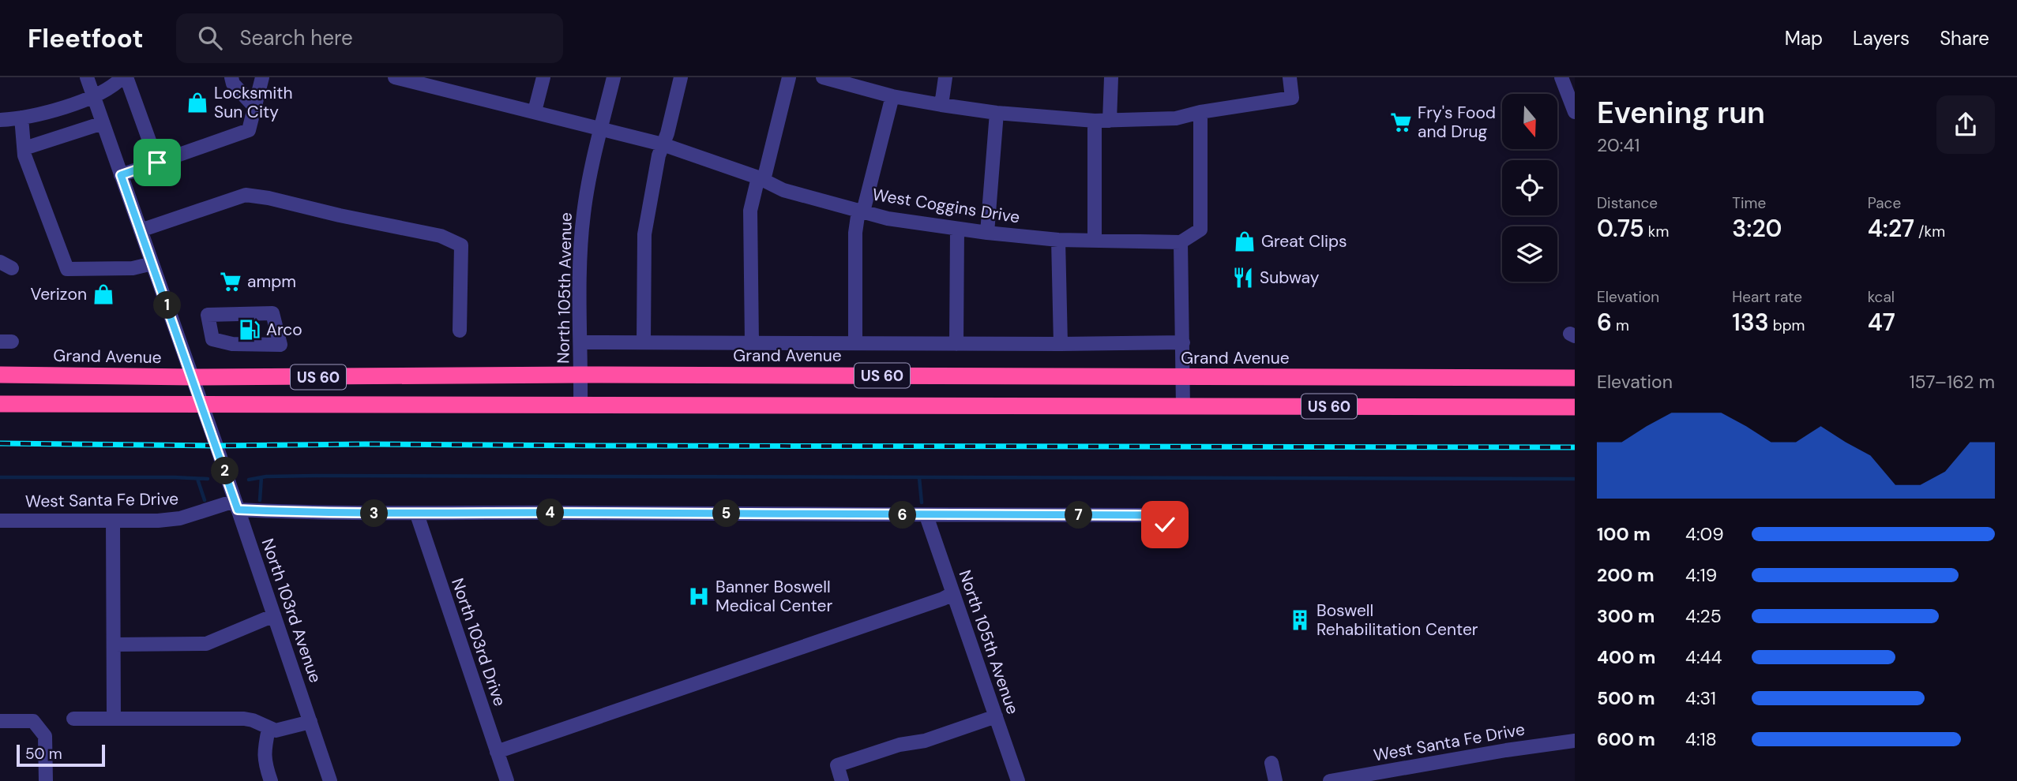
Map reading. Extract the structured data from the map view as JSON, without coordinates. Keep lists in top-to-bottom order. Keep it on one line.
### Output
{"streets":{"highway":["Grand Avenue","US 60"],"street":["West Coggins Drive","North 105th Avenue","West Santa Fe Drive","North 103rd Avenue","North 103rd Drive"]},"crossings":[["West Coggins Drive","North 105th Avenue"],["North 105th Avenue","Grand Avenue"],["North 105th Avenue","US 60"],["North 105th Avenue","West Santa Fe Drive"],["Grand Avenue","North 103rd Avenue"],["US 60","North 103rd Avenue"],["West Santa Fe Drive","North 103rd Avenue"],["West Santa Fe Drive","North 103rd Drive"]],"places":{"shop":["Locksmith Sun City","Great Clips","Verizon"],"supermarket":["Fry's Food and Drug","ampm"],"restaurant":["Subway"],"fuel station":["Arco"],"hospital":["Banner Boswell Medical Center"],"building":["Boswell Rehabilitation Center"]},"scale_bar":"50 m","north":"bottom","page":{"header":"Fleetfoot","search":"Search here","nav":["Map","Layers","Share"],"heading":["Evening run","20:41"],"stats":[["Distance","0.75 km"],["Time","3:20"],["Pace","4:27 /km"],["Elevation","6 m"],["Heart rate","133 bpm"],["kcal","47"]],"pins":["1","2","4","3","5","6","7"],"chart":["Elevation","157–162 m"],"list":[{"name":"100 m","note":"4:09"},{"name":"200 m","note":"4:19"},{"name":"300 m","note":"4:25"},{"name":"400 m","note":"4:44"},{"name":"500 m","note":"4:31"},{"name":"600 m","note":"4:18"}],"scale":"50 m"}}
